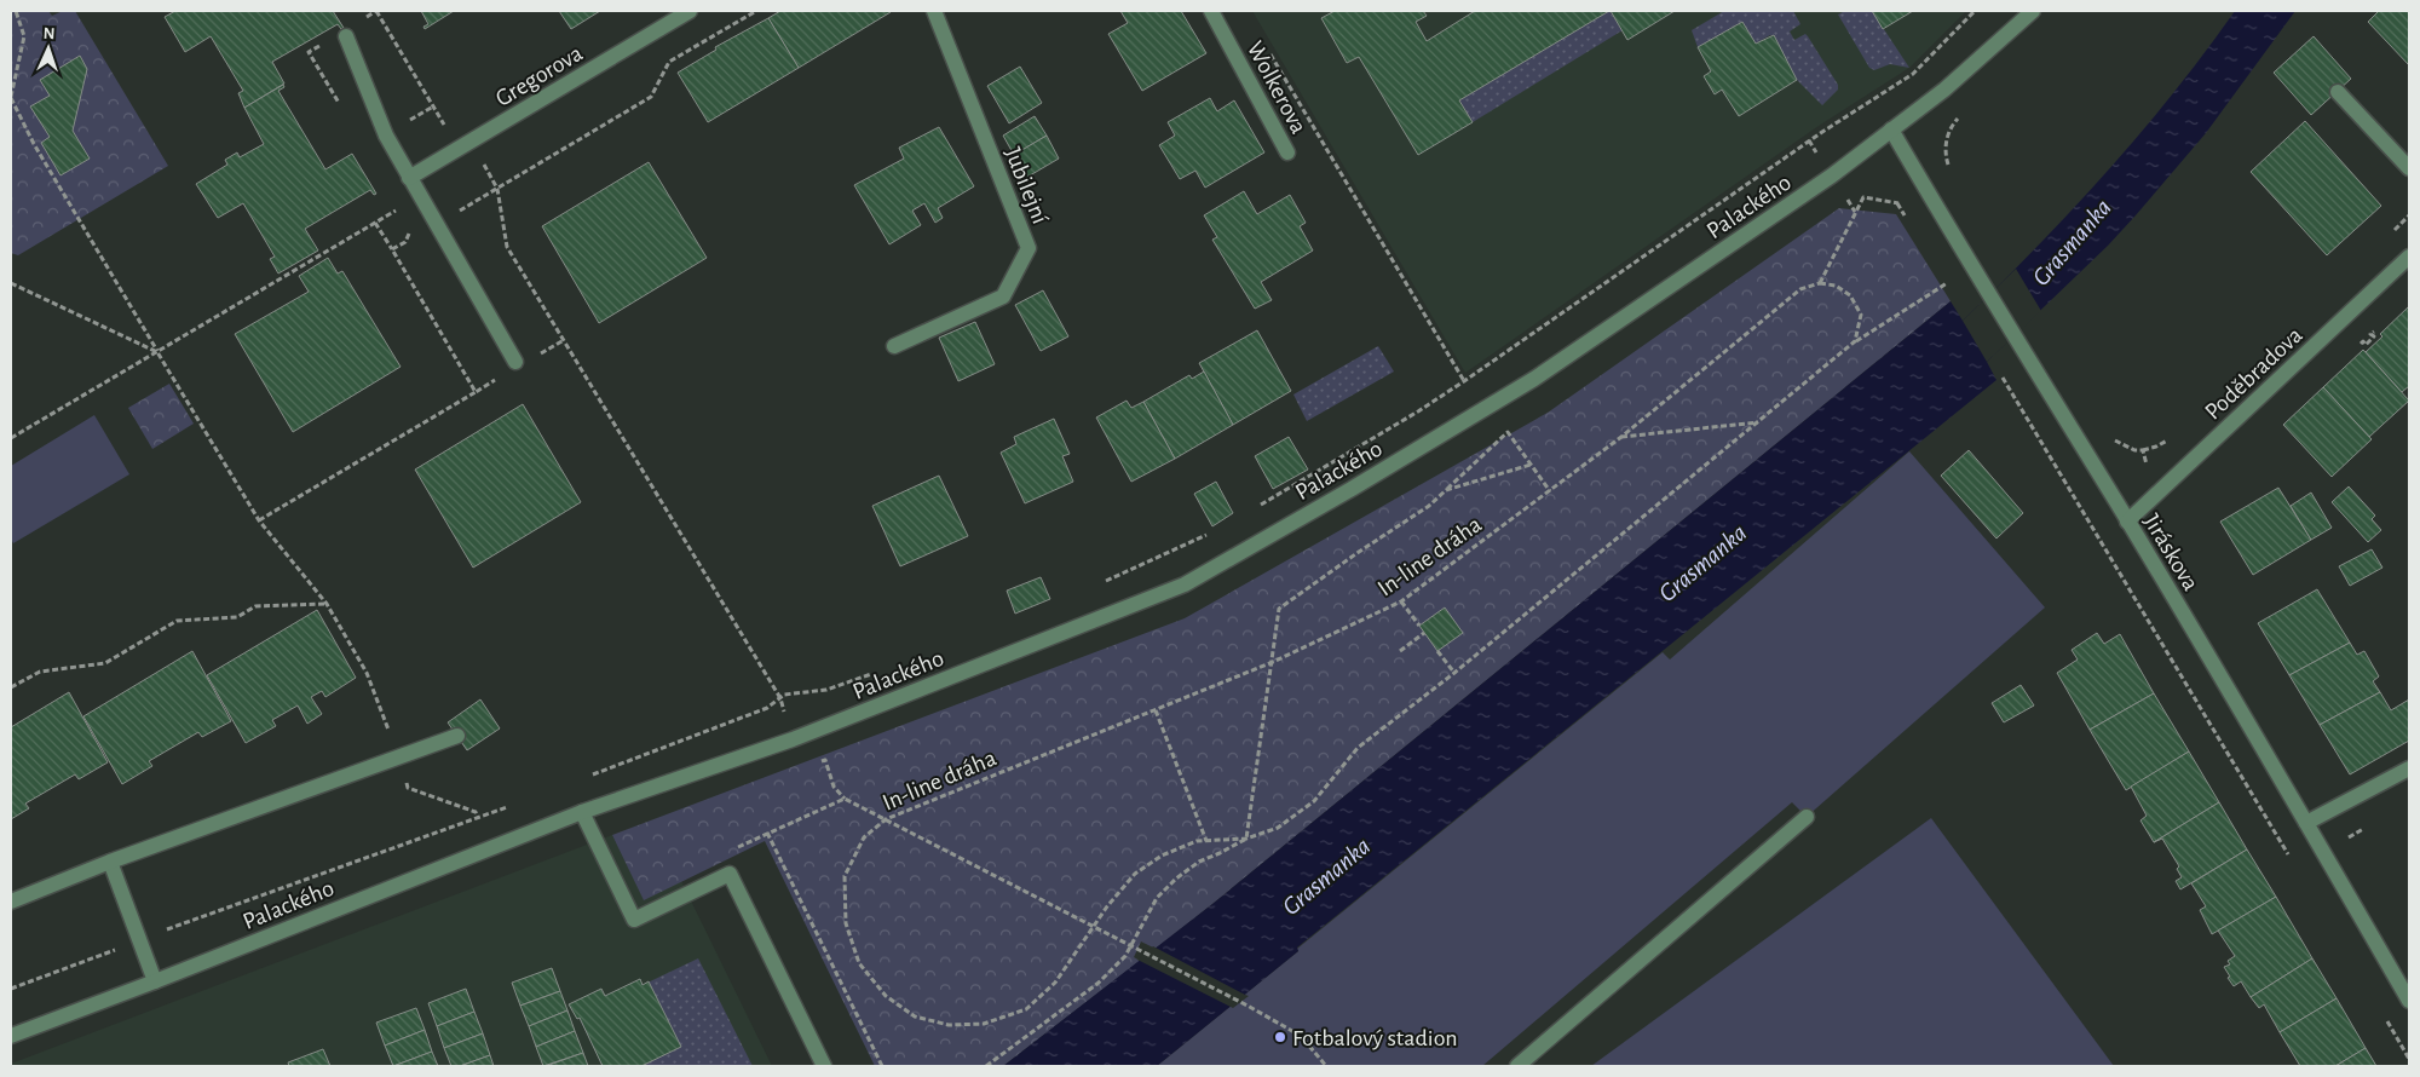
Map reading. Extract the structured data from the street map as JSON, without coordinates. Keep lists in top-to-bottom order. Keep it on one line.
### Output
{"streets":{"street":["Gregorova","Wolkerova","Jubilejní","Palackého","Poděbradova","Jiráskova"],"path":["In-line dráha"]},"crossings":[["Palackého","Jiráskova"],["Poděbradova","Jiráskova"]],"water":["Grasmanka"],"places":["Fotbalový stadion"],"north":"top"}
